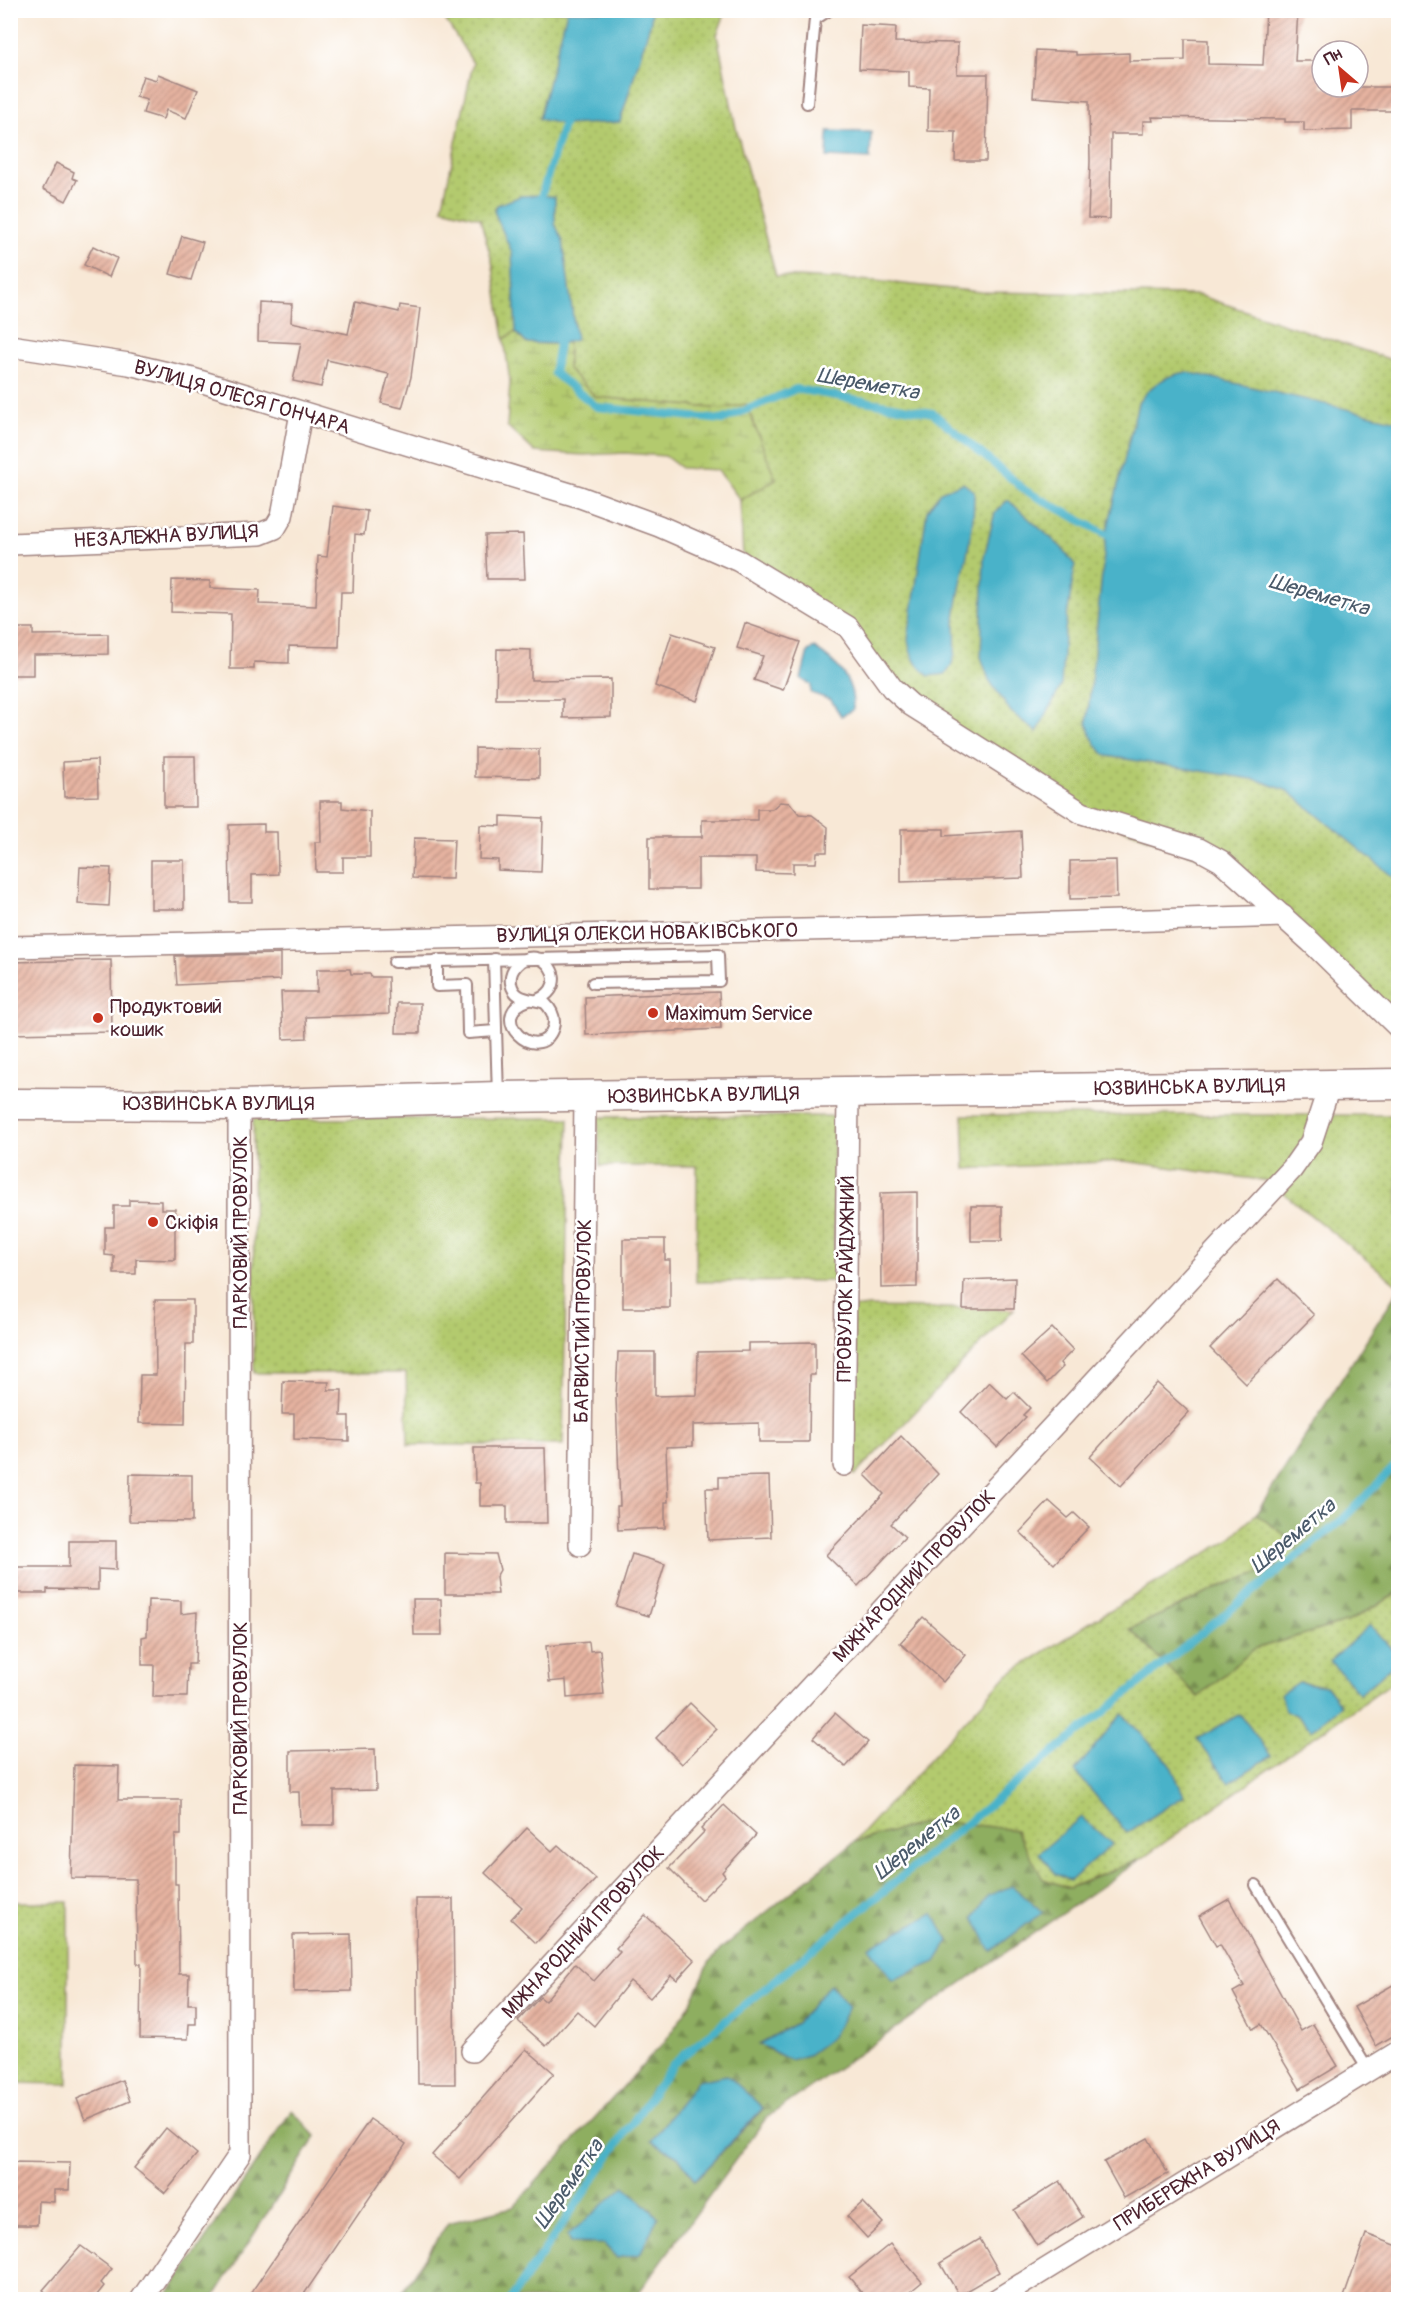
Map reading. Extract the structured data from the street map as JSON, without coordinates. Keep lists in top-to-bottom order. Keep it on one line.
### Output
{"streets":{"main road":["ЮЗВИНСЬКА ВУЛИЦЯ"],"street":["ВУЛИЦЯ ОЛЕСЯ ГОНЧАРА","НЕЗАЛЕЖНА ВУЛИЦЯ","ВУЛИЦЯ ОЛЕКСИ НОВАКІВСЬКОГО","ПАРКОВИЙ ПРОВУЛОК","ПРОВУЛОК РАЙДУЖНИЙ","БАРВИСТИЙ ПРОВУЛОК","МІЖНАРОДНИЙ ПРОВУЛОК","ПРИБЕРЕЖНА ВУЛИЦЯ"]},"crossings":[["ВУЛИЦЯ ОЛЕСЯ ГОНЧАРА","НЕЗАЛЕЖНА ВУЛИЦЯ"],["ВУЛИЦЯ ОЛЕСЯ ГОНЧАРА","ВУЛИЦЯ ОЛЕКСИ НОВАКІВСЬКОГО"],["ЮЗВИНСЬКА ВУЛИЦЯ","ПАРКОВИЙ ПРОВУЛОК"],["ЮЗВИНСЬКА ВУЛИЦЯ","ПРОВУЛОК РАЙДУЖНИЙ"],["ЮЗВИНСЬКА ВУЛИЦЯ","БАРВИСТИЙ ПРОВУЛОК"],["ЮЗВИНСЬКА ВУЛИЦЯ","МІЖНАРОДНИЙ ПРОВУЛОК"]],"water":["Шереметка"],"places":["Maximum Service","Продуктовий кошик","Скіфія"],"north":"top left"}
